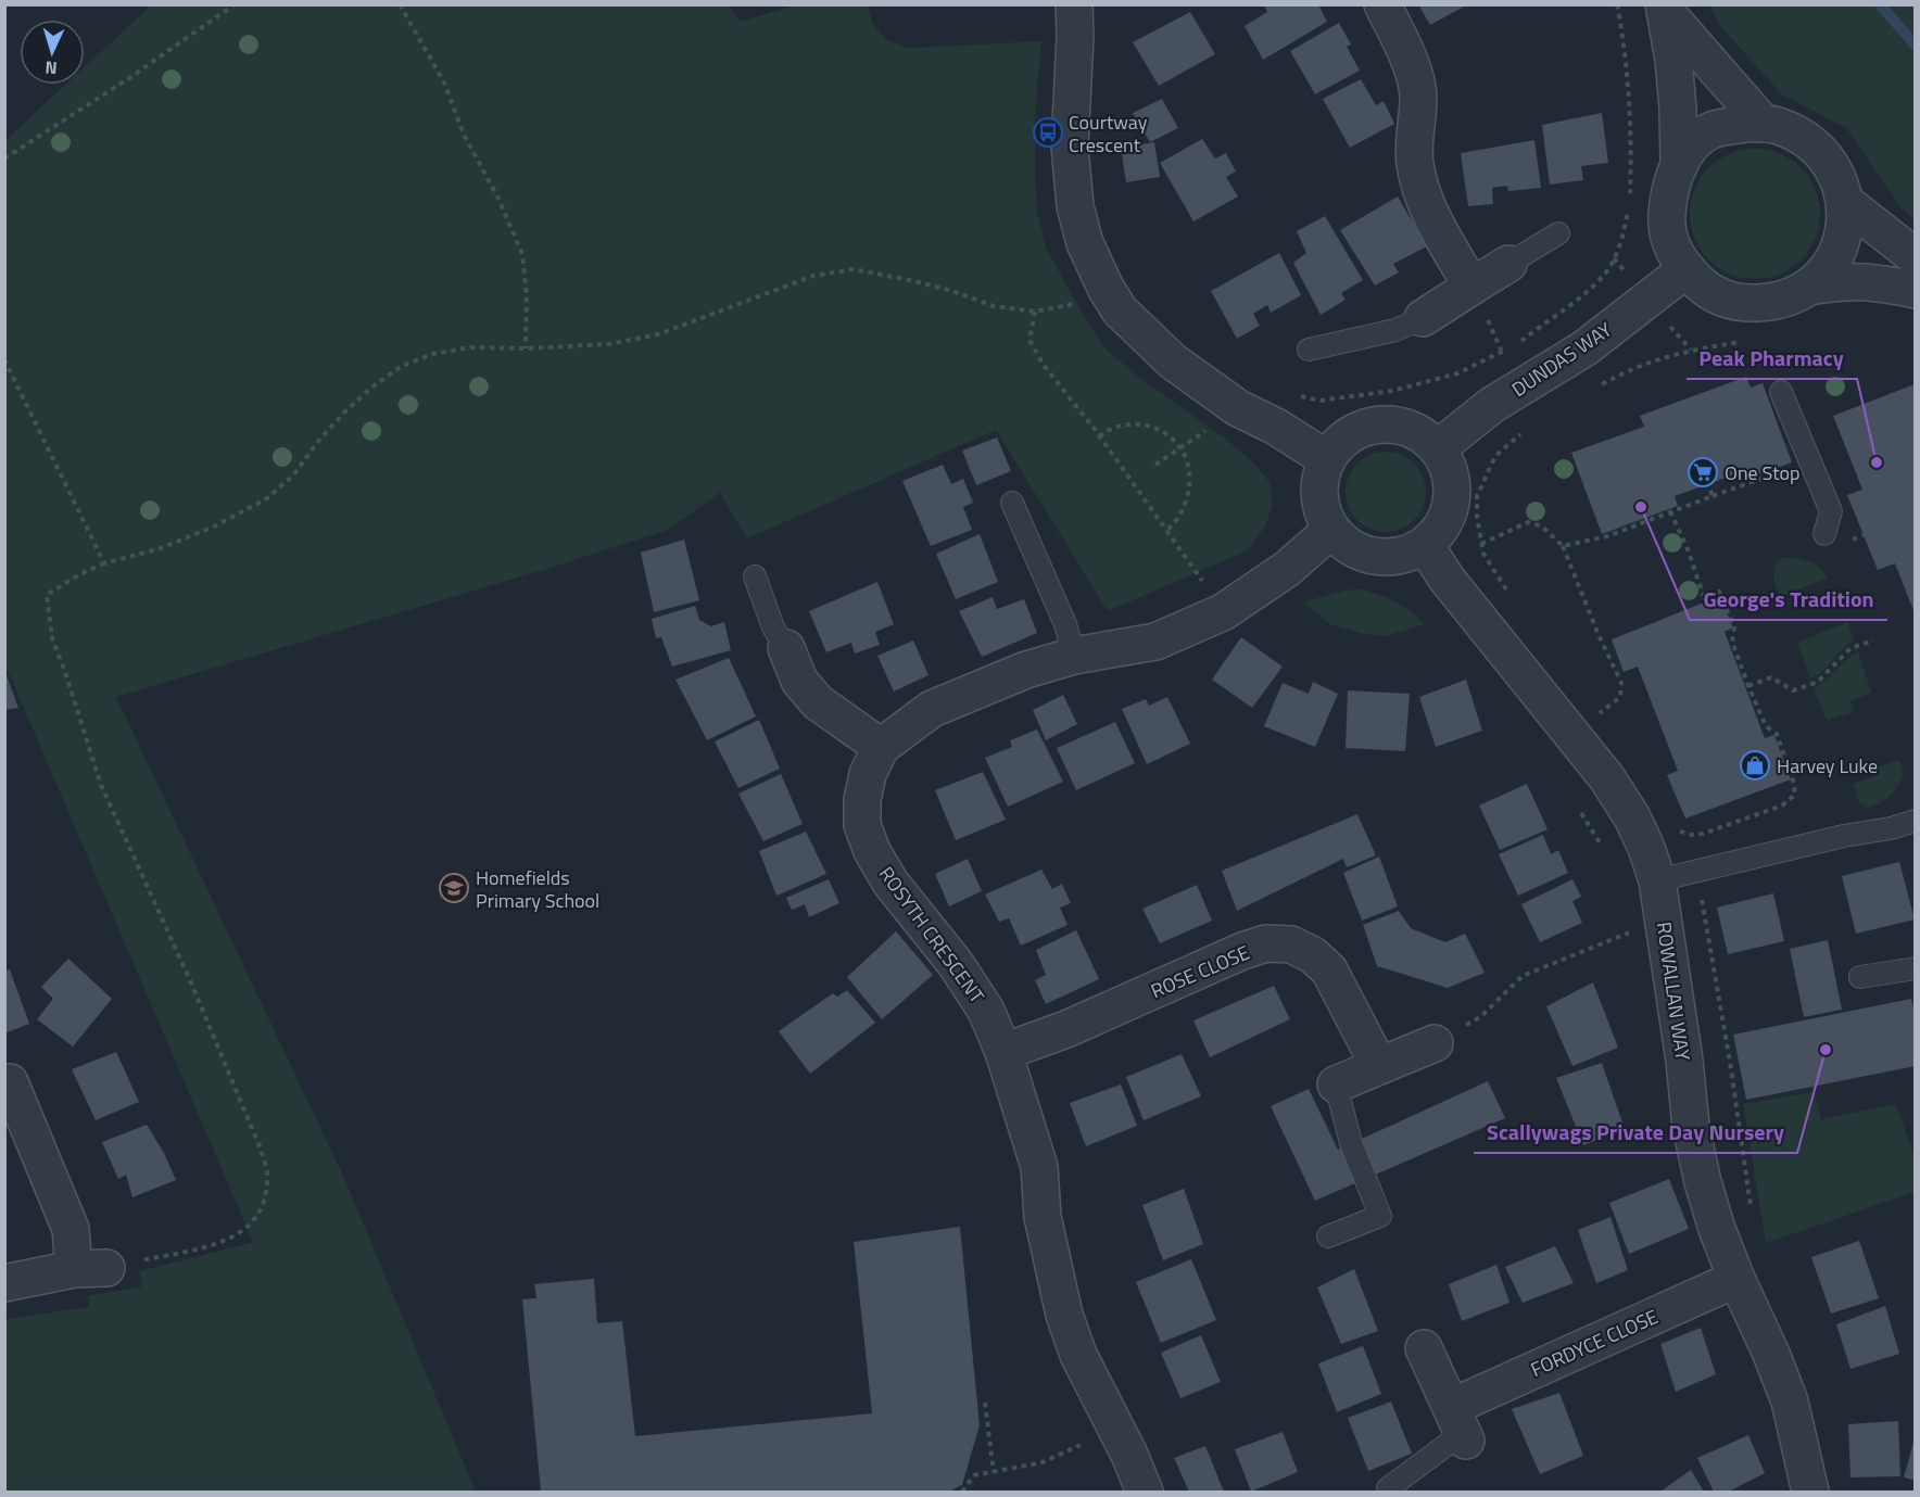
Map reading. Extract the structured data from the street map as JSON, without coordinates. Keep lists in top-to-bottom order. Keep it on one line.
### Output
{"streets":{"street":["DUNDAS WAY","ROSYTH CRESCENT","ROSE CLOSE","ROWALLAN WAY","FORDYCE CLOSE"]},"crossings":[["DUNDAS WAY","ROSYTH CRESCENT"],["DUNDAS WAY","ROWALLAN WAY"],["ROSYTH CRESCENT","ROSE CLOSE"],["ROSYTH CRESCENT","ROWALLAN WAY"],["ROWALLAN WAY","FORDYCE CLOSE"]],"places":{"bus stop":["Courtway Crescent"],"other":["Peak Pharmacy","George's Tradition","Scallywags Private Day Nursery"],"supermarket":["One Stop"],"shop":["Harvey Luke"],"school or university":["Homefields Primary School"]},"north":"bottom"}
